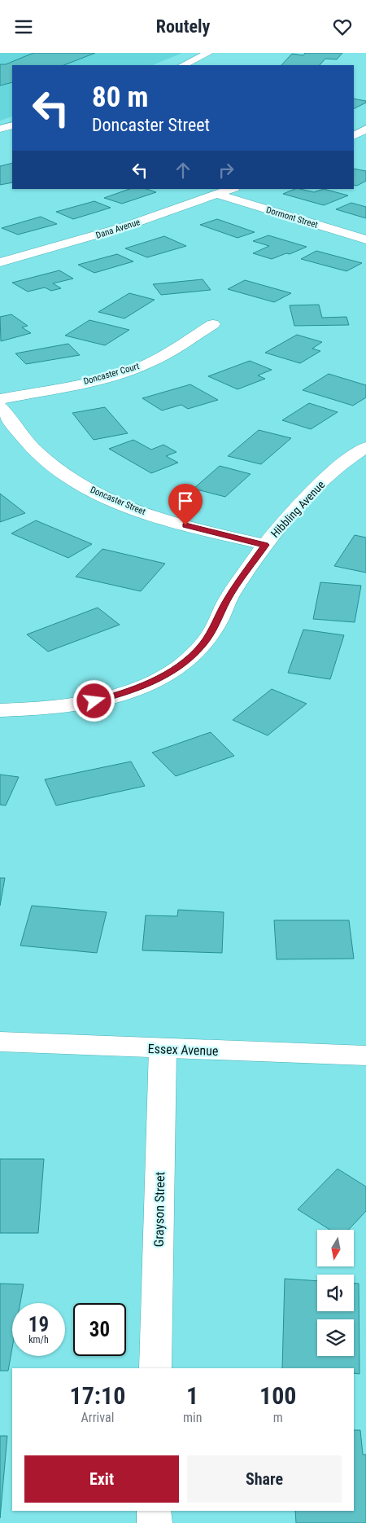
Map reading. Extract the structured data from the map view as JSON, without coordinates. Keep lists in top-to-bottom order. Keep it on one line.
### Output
{"streets":{"street":["Dormont Street","Dana Avenue","Doncaster Court","Doncaster Street","Hibbling Avenue","Essex Avenue","Grayson Street"]},"crossings":[["Dormont Street","Dana Avenue"],["Doncaster Street","Hibbling Avenue"],["Essex Avenue","Grayson Street"]],"north":"bottom","page":{"header":"Routely","turn":["80 m","Doncaster Street"],"speed":"19 km/h","limit":"30","eta":["17:10","Arrival","1","min","100","m"],"buttons":["Exit","Share"]}}
